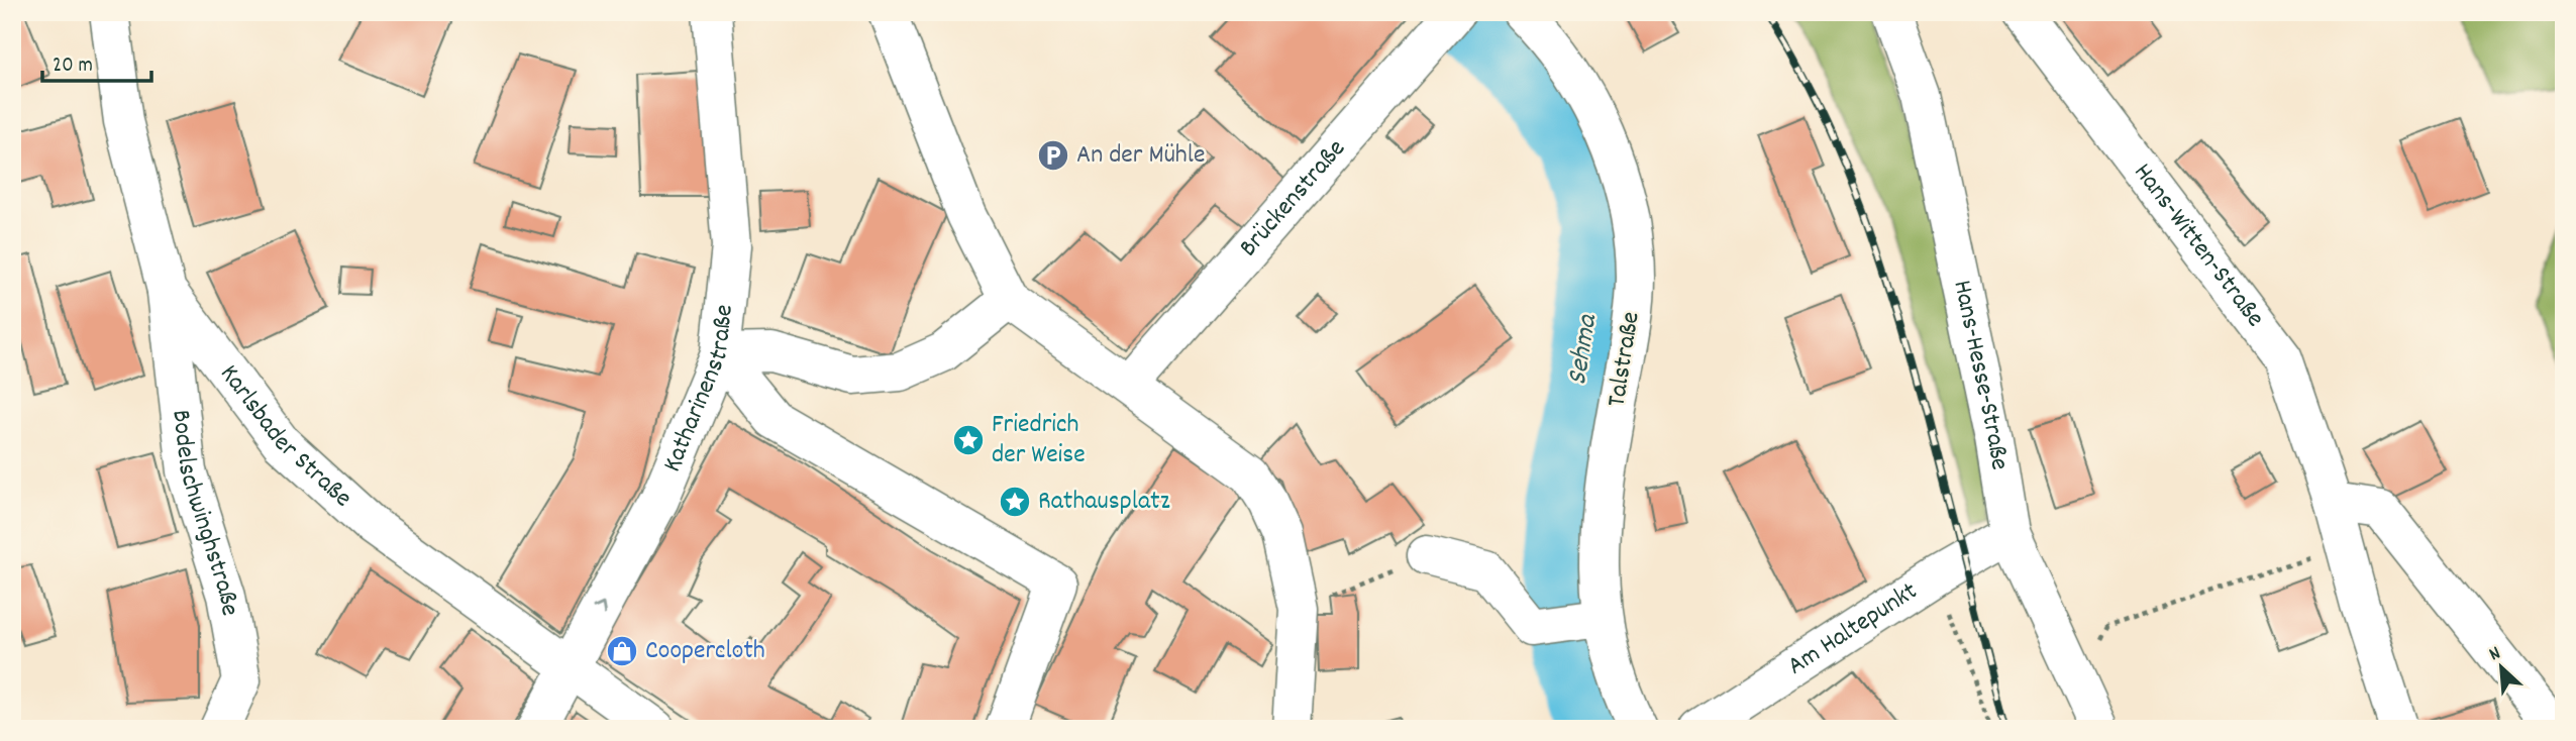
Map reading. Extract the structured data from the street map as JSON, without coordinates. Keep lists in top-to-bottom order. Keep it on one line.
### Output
{"streets":{"street":["Brückenstraße","Hans-Witten-Straße","Talstraße","Hans-Hesse-Straße","Katharinenstraße","Karlsbader Straße","Bodelschwinghstraße","Am Haltepunkt"]},"crossings":[["Hans-Hesse-Straße","Am Haltepunkt"],["Katharinenstraße","Karlsbader Straße"],["Karlsbader Straße","Bodelschwinghstraße"]],"one_way":["Katharinenstraße"],"water":["Sehma"],"places":{"parking":["An der Mühle"],"place":["Friedrich der Weise","Rathausplatz"],"shop":["Coopercloth"]},"scale_bar":"20 m","north":"top left"}
